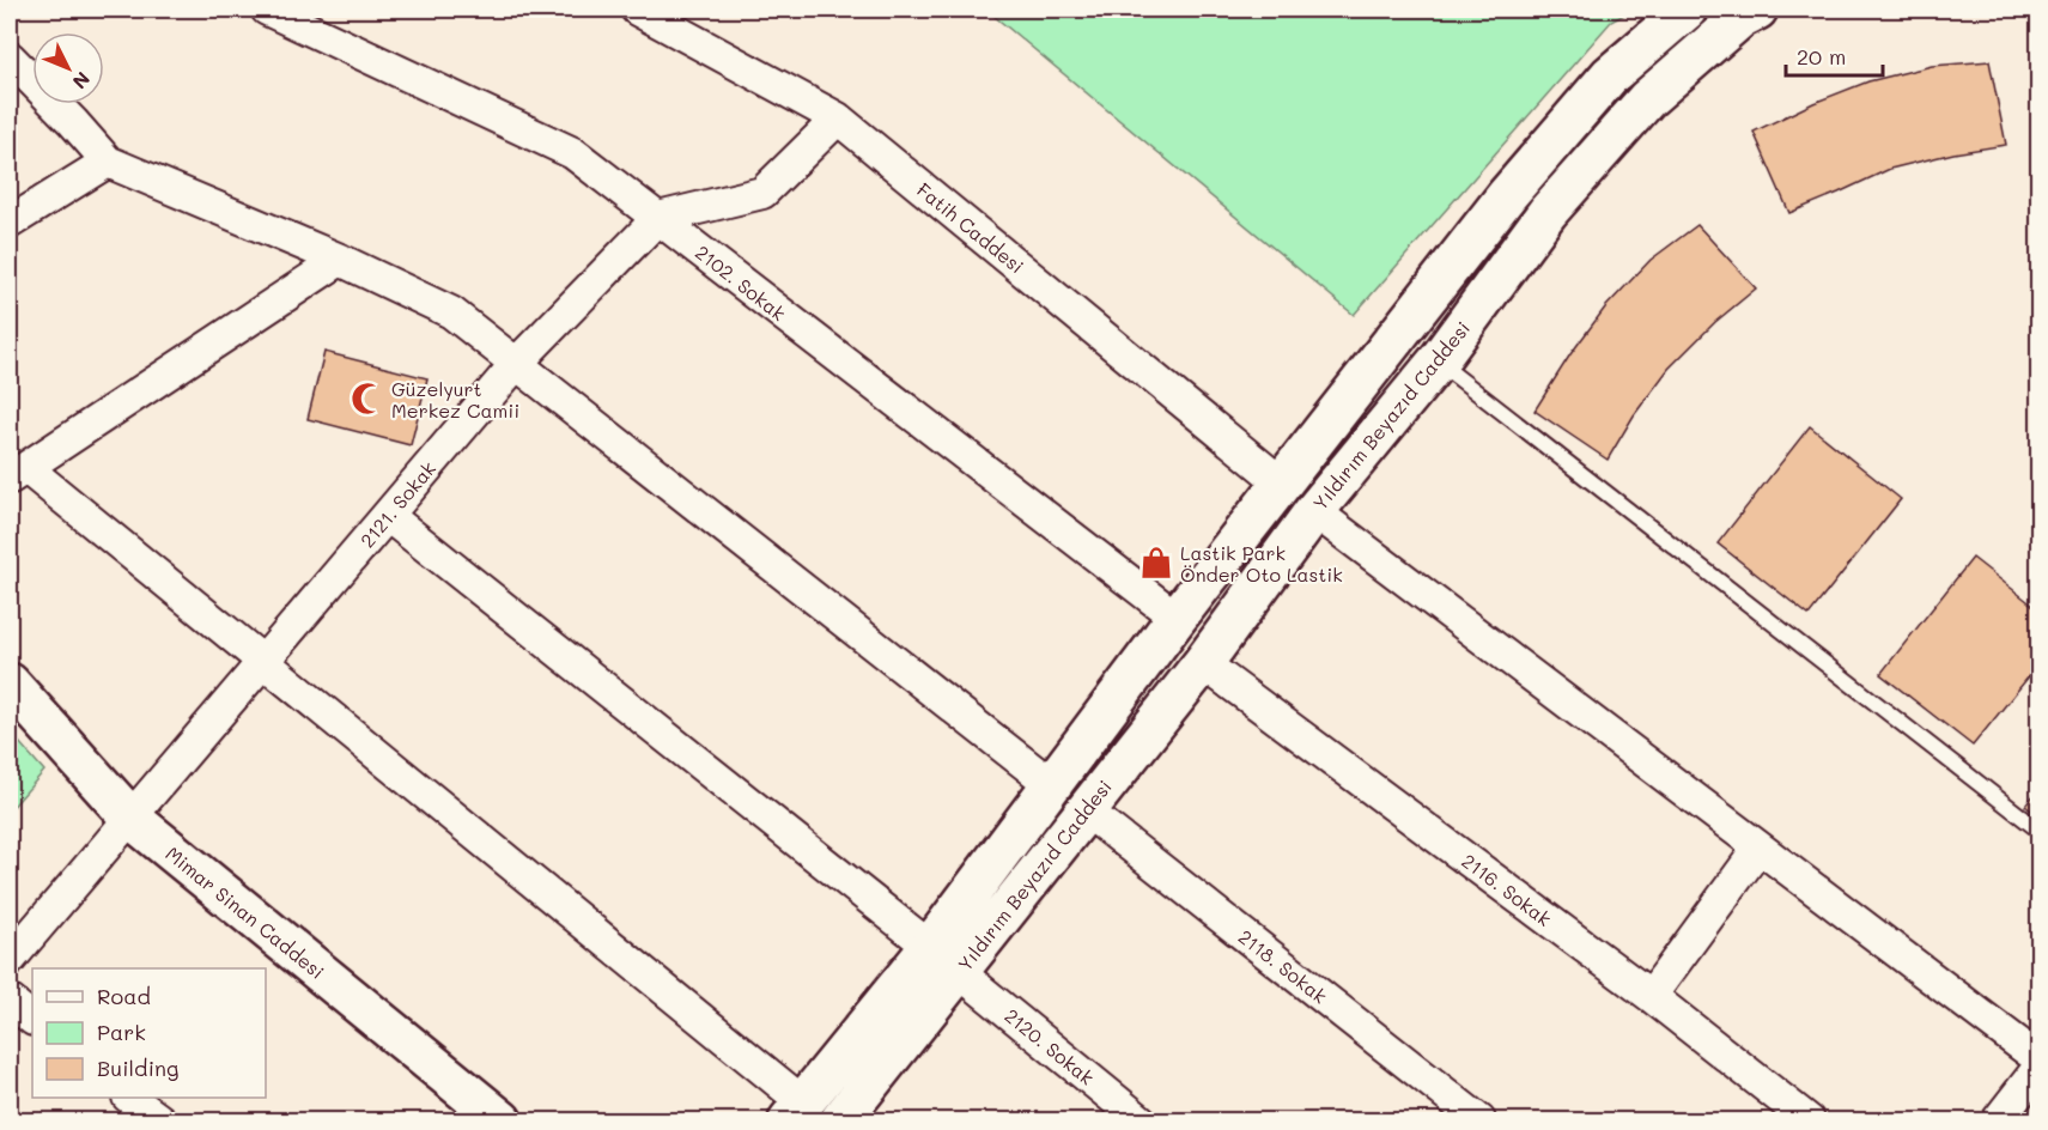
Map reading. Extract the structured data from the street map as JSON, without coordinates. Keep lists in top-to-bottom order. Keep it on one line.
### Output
{"streets":{"main road":["Yıldırım Beyazıd Caddesi","Mimar Sinan Caddesi"],"street":["Fatih Caddesi","2102. Sokak","2121. Sokak","2116. Sokak","2118. Sokak","2120. Sokak"]},"crossings":[["Fatih Caddesi","Yıldırım Beyazıd Caddesi"],["2102. Sokak","Yıldırım Beyazıd Caddesi"],["2102. Sokak","2121. Sokak"],["Yıldırım Beyazıd Caddesi","2116. Sokak"],["Yıldırım Beyazıd Caddesi","2118. Sokak"],["Yıldırım Beyazıd Caddesi","2120. Sokak"],["2121. Sokak","Mimar Sinan Caddesi"],["2121. Sokak","2120. Sokak"]],"places":{"mosque":["Güzelyurt Merkez Camii"],"shop":["Lastik Park Önder Oto Lastik"]},"legend":["Road","Park","Building"],"scale_bar":"20 m","north":"bottom right"}
